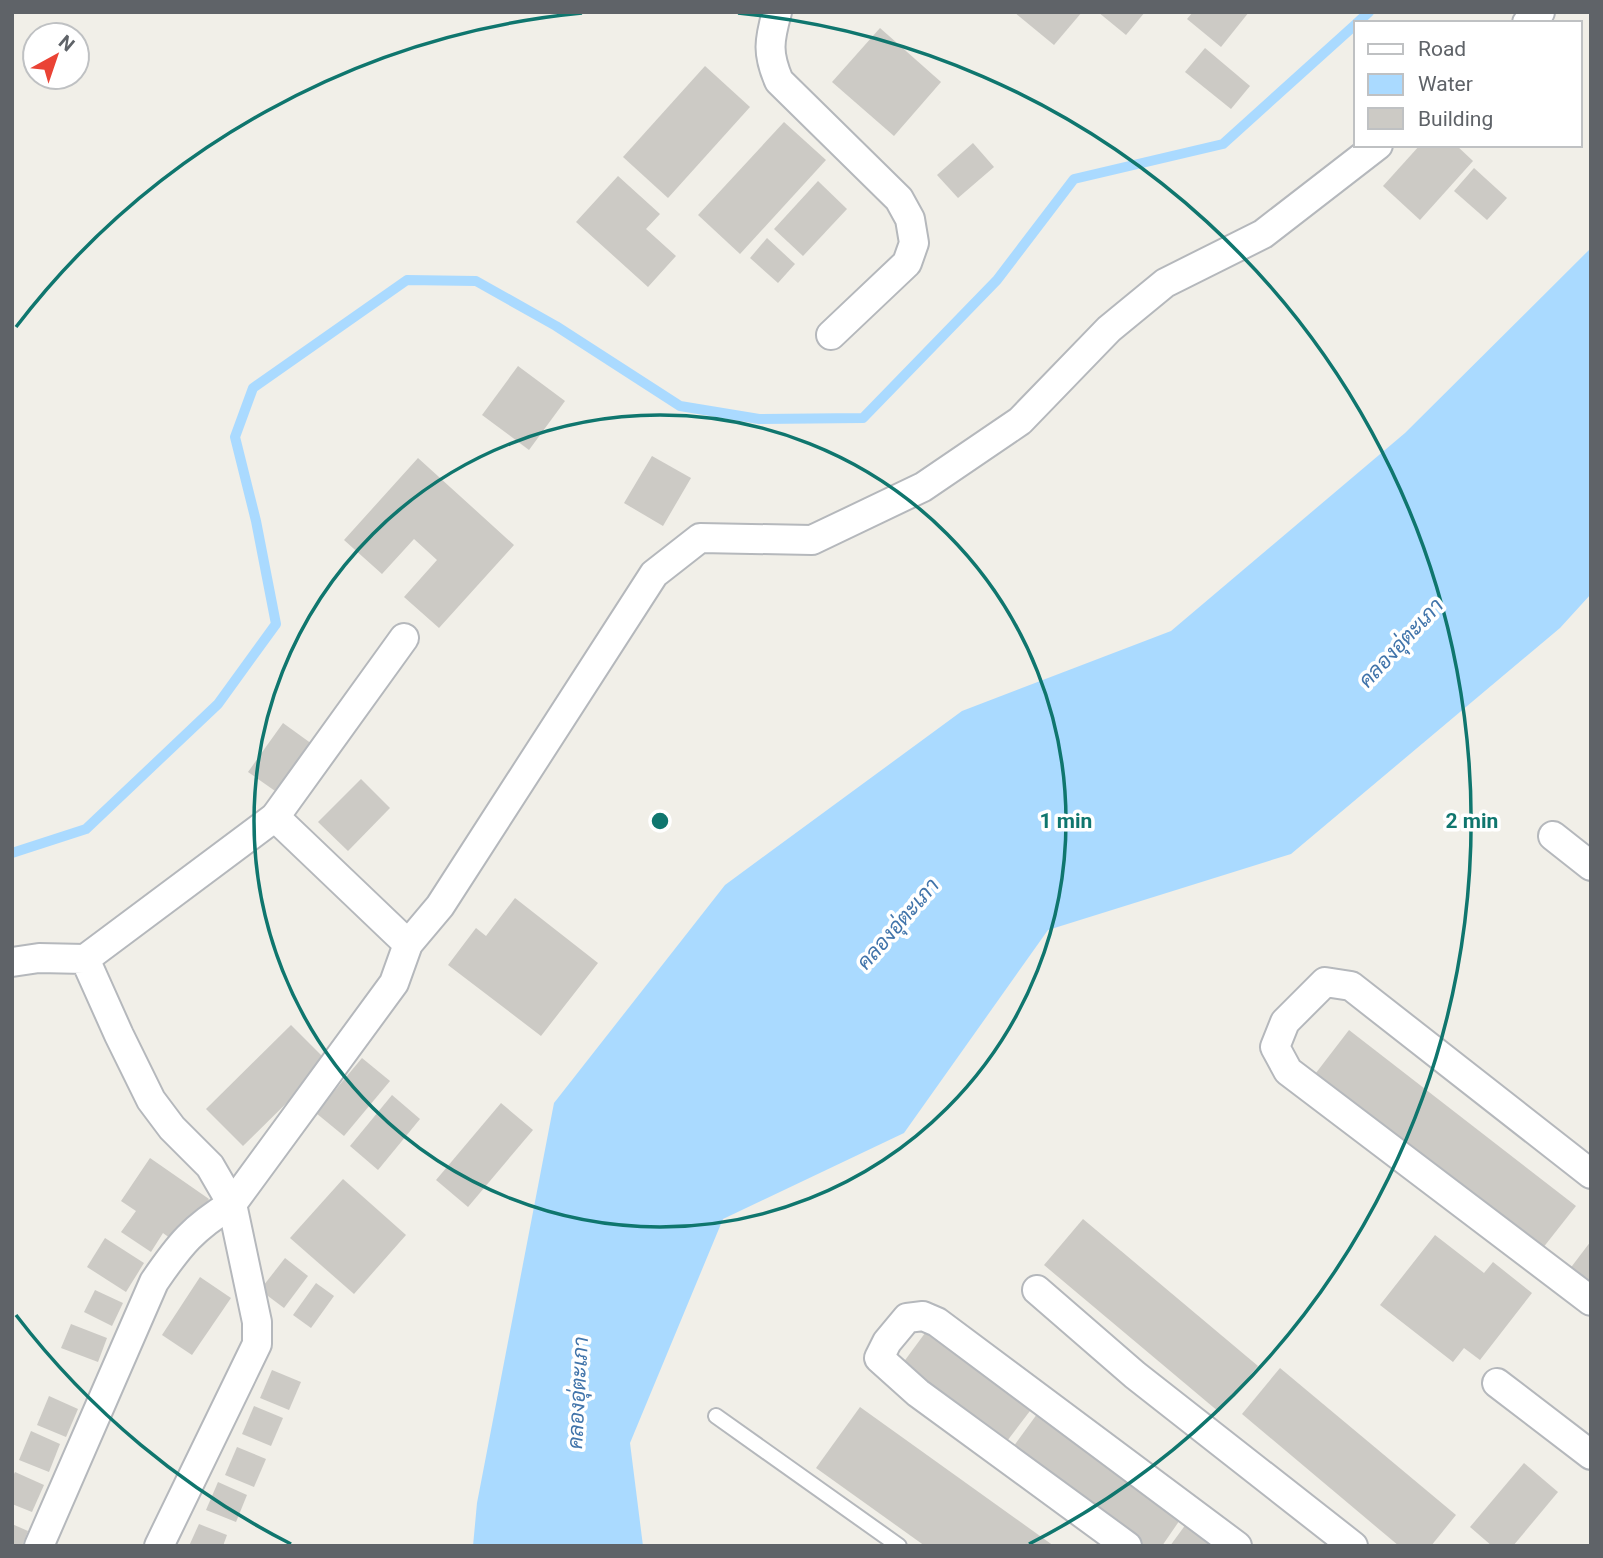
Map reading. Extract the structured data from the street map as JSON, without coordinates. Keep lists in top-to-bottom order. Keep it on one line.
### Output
{"water":["คลองอุ่ตะเภา"],"legend":["Road","Water","Building"],"north":"top right","rings":["1 min","2 min"]}
